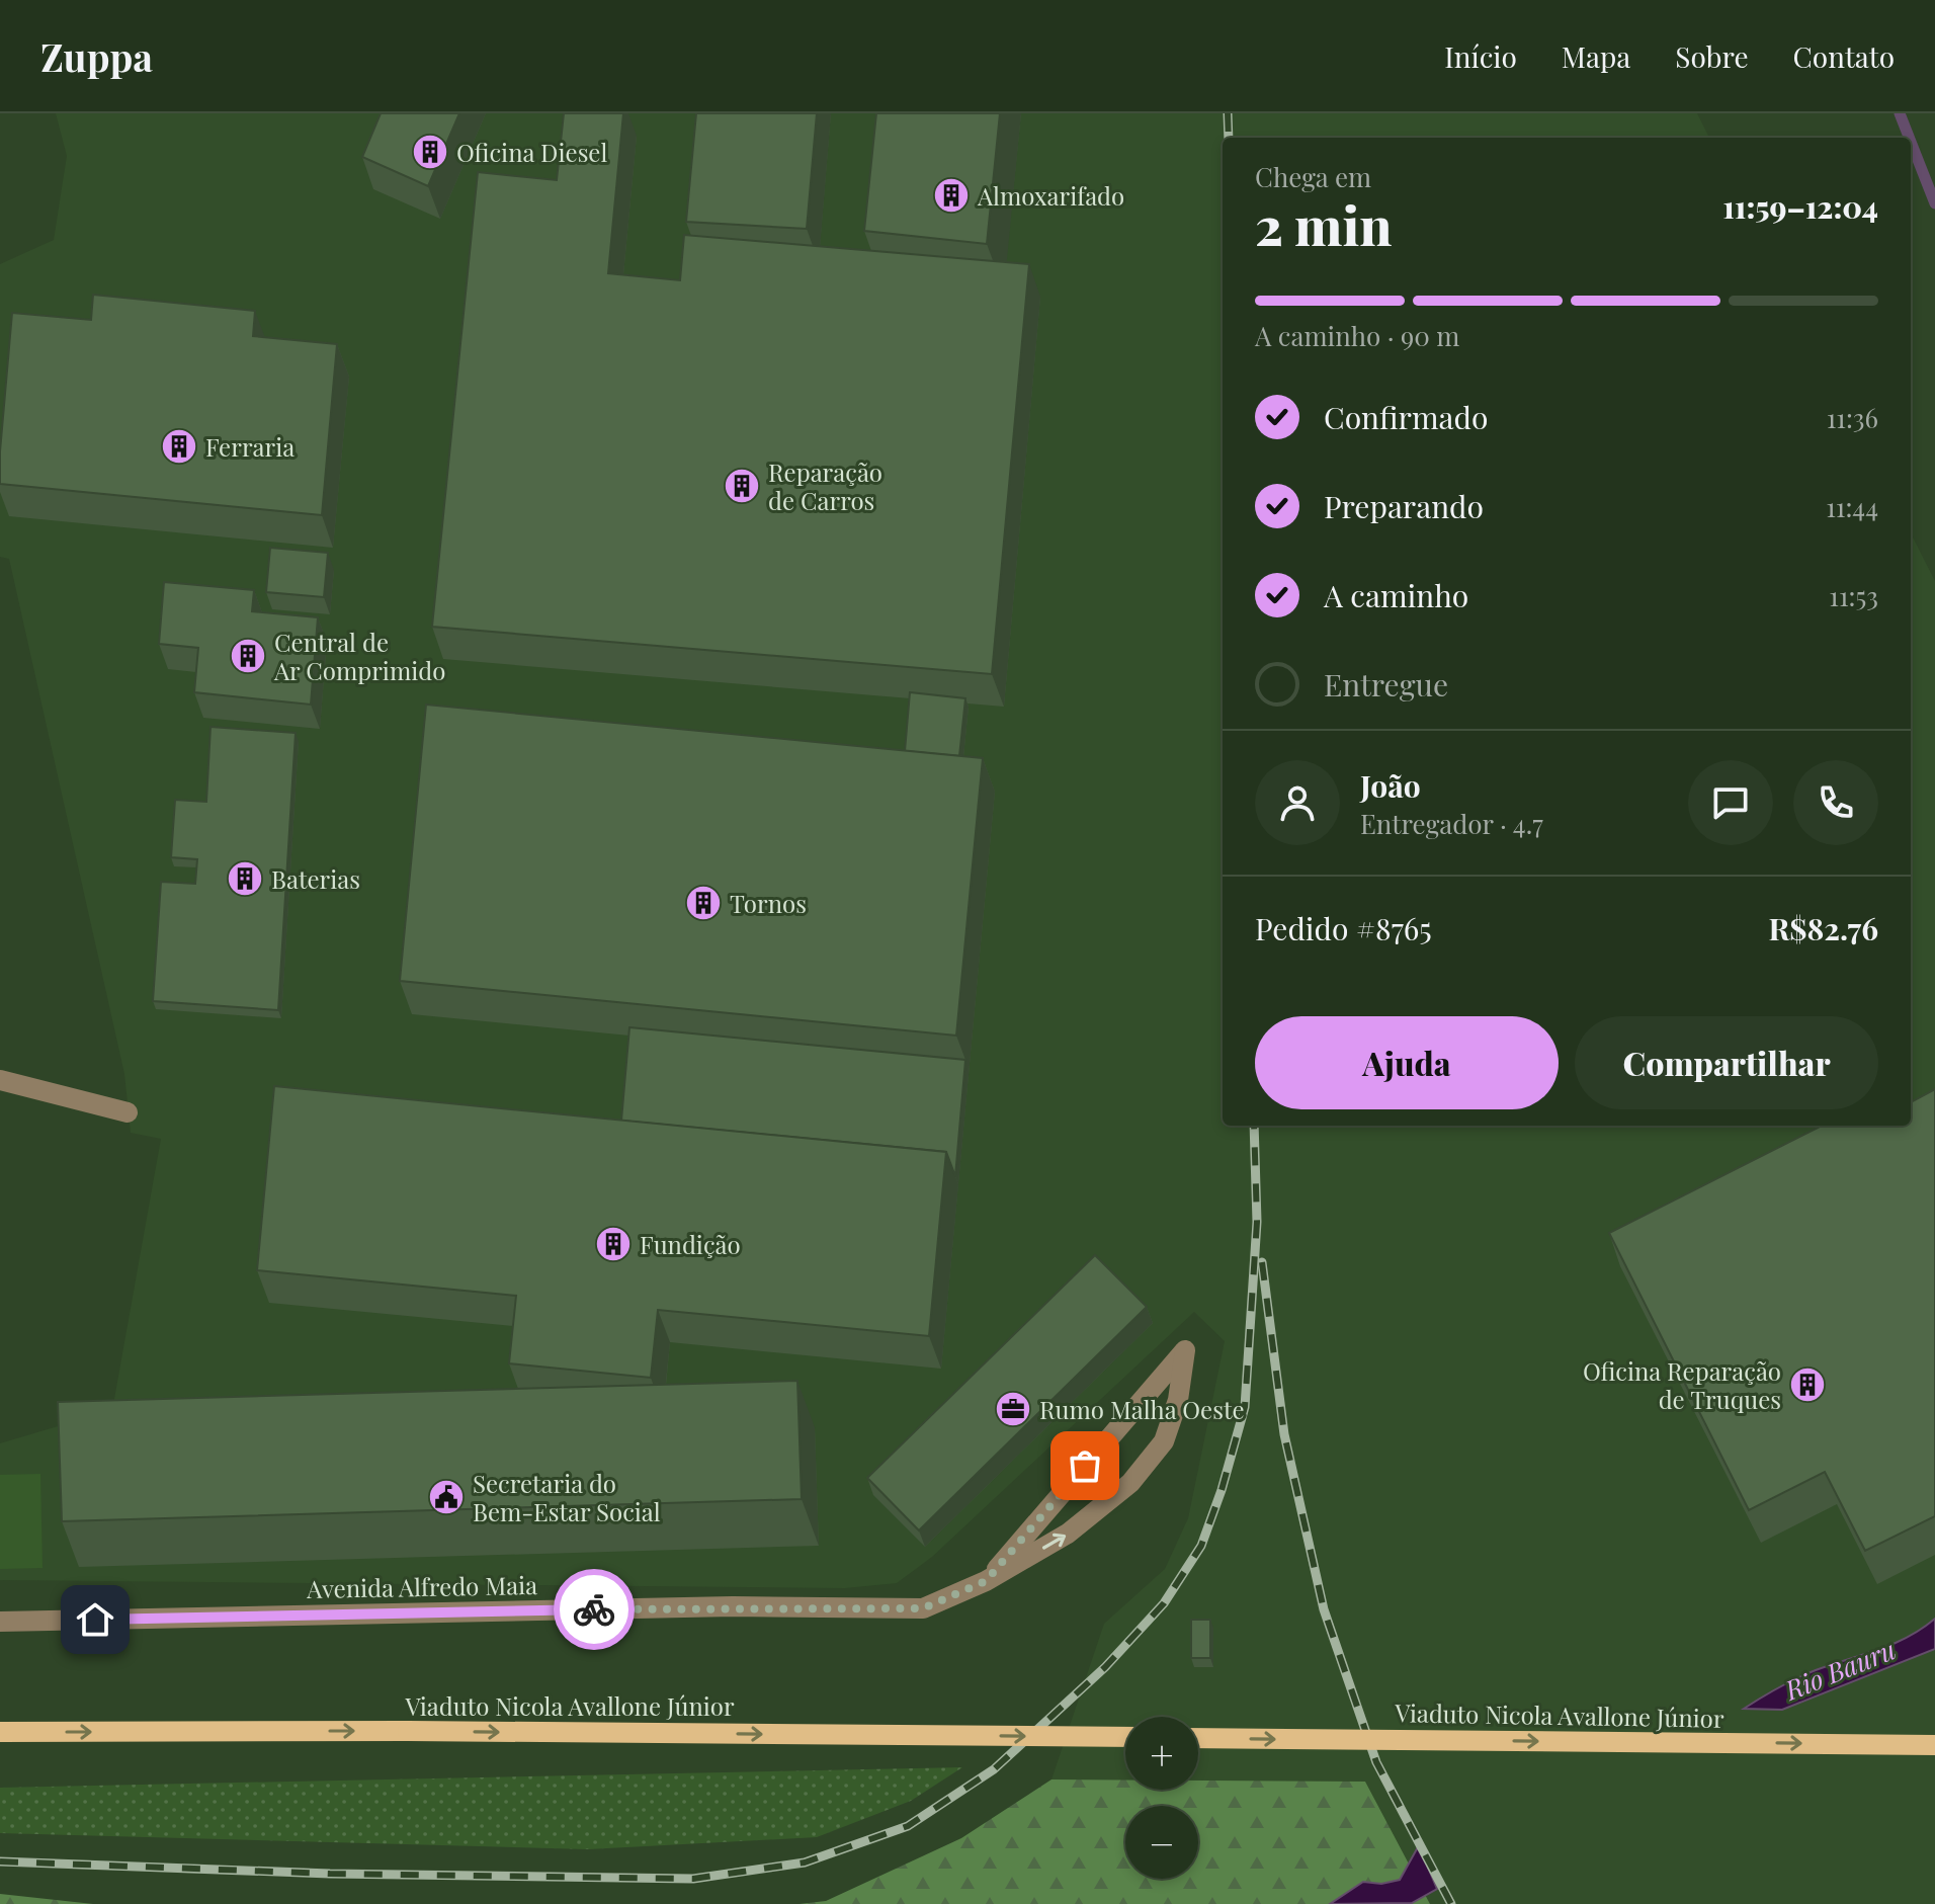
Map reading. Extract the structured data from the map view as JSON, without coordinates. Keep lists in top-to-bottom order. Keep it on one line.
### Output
{"streets":{"main road":["Viaduto Nicola Avallone Júnior"],"street":["Avenida Alfredo Maia"]},"one_way":["Viaduto Nicola Avallone Júnior"],"water":["Rio Bauru"],"places":{"building":["Oficina Diesel","Almoxarifado","Ferraria","Reparação de Carros","Central de Ar Comprimido","Baterias","Tornos","Fundição","Oficina Reparação de Truques"],"office":["Rumo Malha Oeste"],"public building":["Secretaria do Bem-Estar Social"]},"page":{"header":"Zuppa","nav":["Início","Mapa","Sobre","Contato"],"heading":["2 min","Chega em","11:59–12:04"],"panel":["João","Entregador · 4.7","Pedido #8765","R$82.76"],"bar":"A caminho · 90 m","list":[["Confirmado","11:36"],["Preparando","11:44"],["A caminho","11:53"],"Entregue"],"buttons":["Ajuda","Compartilhar"],"map_buttons":["+","−"]}}
